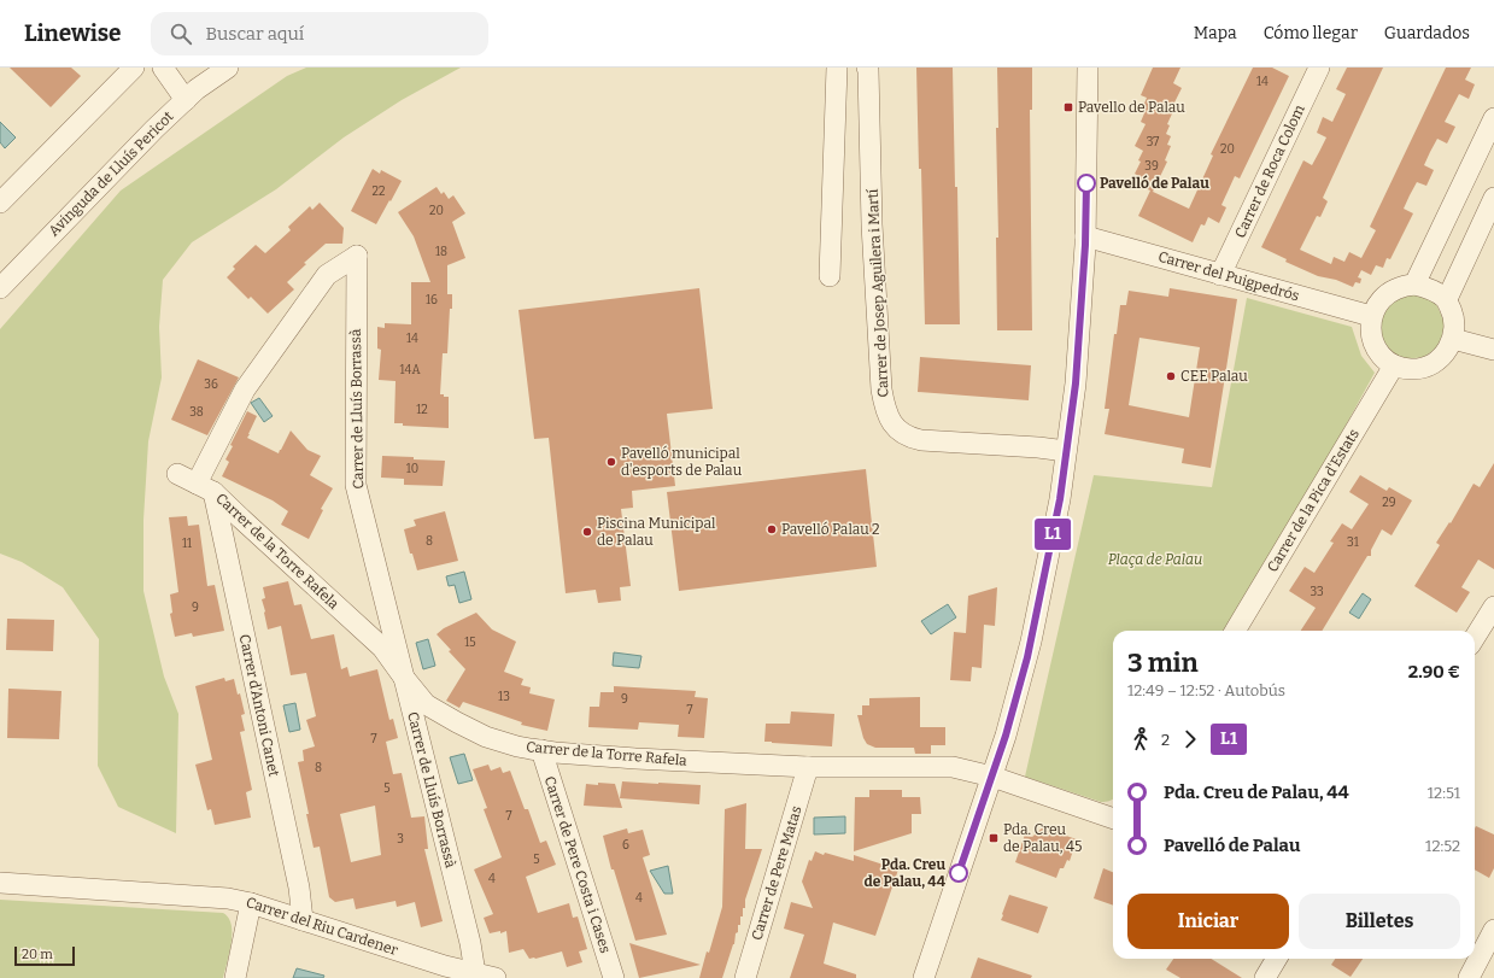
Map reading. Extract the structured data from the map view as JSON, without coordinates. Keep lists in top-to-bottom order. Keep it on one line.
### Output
{"streets":{"street":["Carrer de Roca Colom","Avinguda de Lluís Pericot","Carrer del Puigpedrós","Carrer de Josep Aguilera i Martí","Carrer de Lluís Borrassà","Carrer de la Pica d'Estats","Carrer de la Torre Rafela","Carrer d'Antoni Canet","Carrer de Pere Costa i Cases","Carrer de Pere Matas","Carrer del Riu Cardener"]},"crossings":[["Carrer de Roca Colom","Carrer del Puigpedrós"],["Carrer del Puigpedrós","Carrer de la Pica d'Estats"],["Carrer de Lluís Borrassà","Carrer de la Torre Rafela"],["Carrer de Lluís Borrassà","Carrer d'Antoni Canet"],["Carrer de Lluís Borrassà","Carrer del Riu Cardener"],["Carrer de la Torre Rafela","Carrer d'Antoni Canet"],["Carrer de la Torre Rafela","Carrer de Pere Costa i Cases"],["Carrer de la Torre Rafela","Carrer de Pere Matas"],["Carrer d'Antoni Canet","Carrer del Riu Cardener"]],"parks":["Plaça de Palau"],"places":{"transit":["Pavello de Palau","Pda. Creu de Palau, 45"],"other":["Pavelló de Palau","CEE Palau","Pavelló municipal d'esports de Palau","Pavelló Palau 2","Piscina Municipal de Palau","Pda. Creu de Palau, 44"]},"lines":["bus line L1"],"house_numbers":["14","37","20","39","22","20","18","16","14","14A","36","12","38","10","29","8","31","11","33","9","15","13","9","7","7","8","5","7","3","6","5","4","4"],"scale_bar":"20 m","page":{"header":"Linewise","search":"Buscar aquí","nav":["Mapa","Cómo llegar","Guardados"],"on_map":"L1","heading":["3 min","12:49 – 12:52 · Autobús","2.90 €"],"legs":["2","L1"],"list":[{"name":"Pda. Creu de Palau, 44","value":"12:51"},{"name":"Pavelló de Palau","value":"12:52"}],"buttons":["Iniciar","Billetes"],"scale":"20 m"}}
